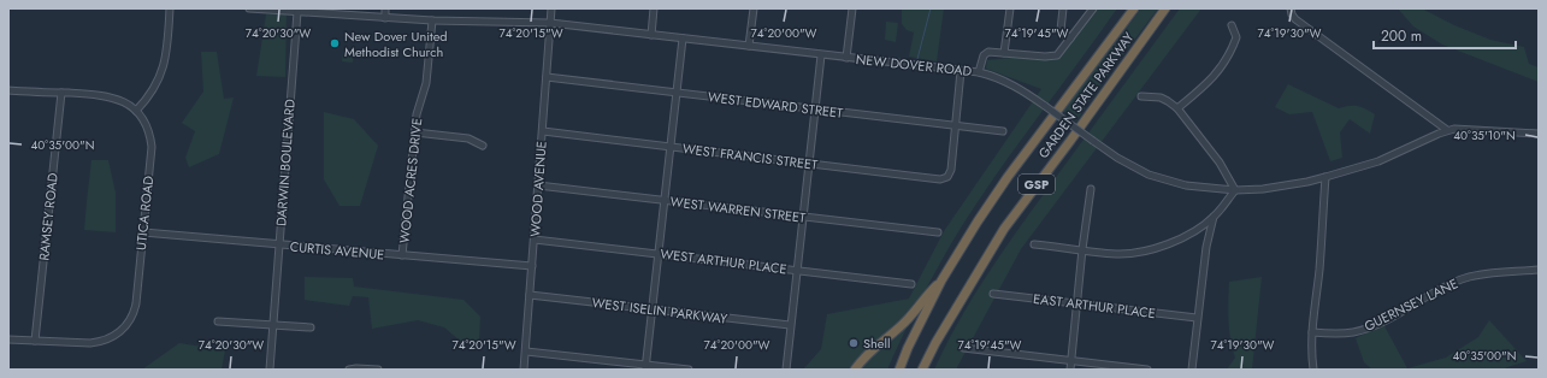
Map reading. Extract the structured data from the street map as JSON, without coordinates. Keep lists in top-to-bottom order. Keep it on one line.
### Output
{"streets":{"highway":["GARDEN STATE PARKWAY","GSP"],"street":["NEW DOVER ROAD","WEST EDWARD STREET","WEST FRANCIS STREET","DARWIN BOULEVARD","WOOD ACRES DRIVE","WOOD AVENUE","WEST WARREN STREET","UTICA ROAD","RAMSEY ROAD","CURTIS AVENUE","WEST ARTHUR PLACE","GUERNSEY LANE","EAST ARTHUR PLACE","WEST ISELIN PARKWAY"]},"crossings":[["NEW DOVER ROAD","DARWIN BOULEVARD"],["NEW DOVER ROAD","WOOD ACRES DRIVE"],["NEW DOVER ROAD","WOOD AVENUE"],["WEST EDWARD STREET","WEST FRANCIS STREET"],["WEST EDWARD STREET","WOOD AVENUE"],["WEST FRANCIS STREET","WOOD AVENUE"],["DARWIN BOULEVARD","CURTIS AVENUE"],["WOOD ACRES DRIVE","CURTIS AVENUE"],["WOOD AVENUE","WEST WARREN STREET"],["WOOD AVENUE","CURTIS AVENUE"],["WOOD AVENUE","WEST ARTHUR PLACE"],["WOOD AVENUE","WEST ISELIN PARKWAY"],["UTICA ROAD","RAMSEY ROAD"],["UTICA ROAD","CURTIS AVENUE"]],"places":["New Dover United Methodist Church","Shell"],"scale_bar":"200 m","coordinates":["74°20'30\"W","74°20'15\"W","74°20'00\"W","74°19'45\"W","74°19'30\"W","40°35'10\"N","40°35'00\"N"]}
